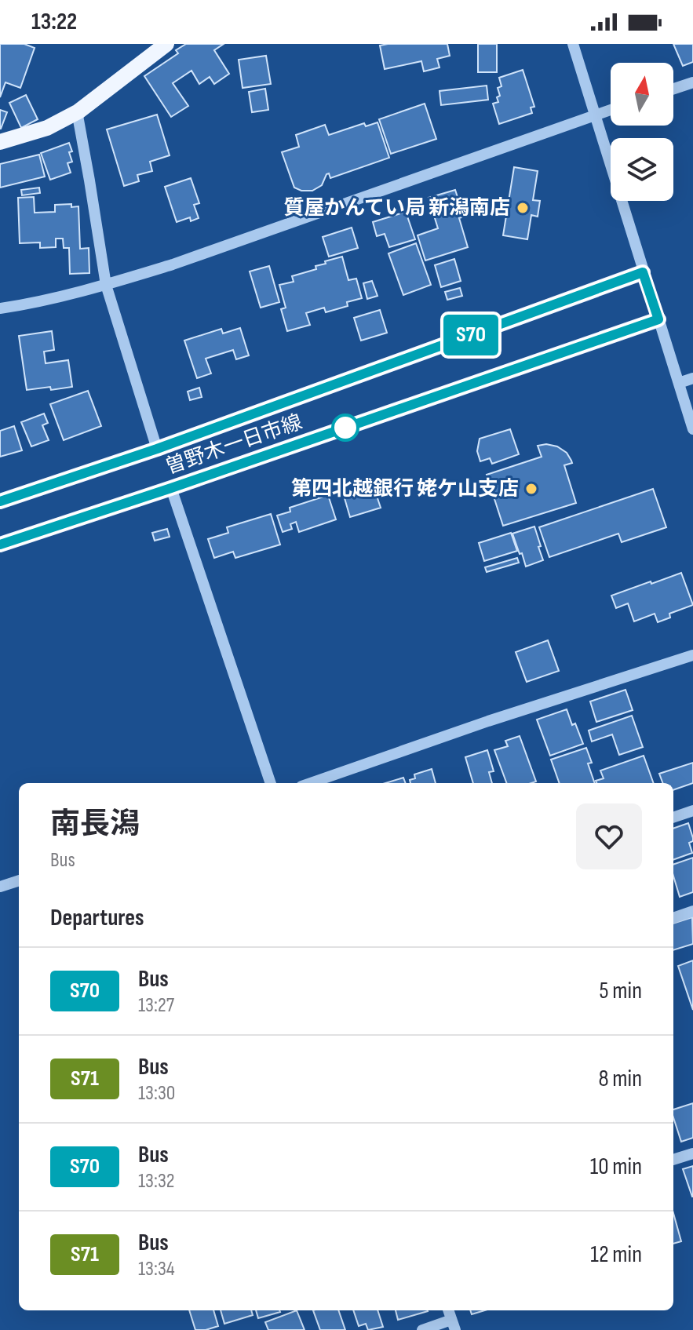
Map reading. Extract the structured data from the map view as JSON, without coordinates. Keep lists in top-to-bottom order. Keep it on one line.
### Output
{"streets":{"main road":["曽野木一日市線"]},"places":["質屋かんてい局 新潟南店","第四北越銀行 姥ケ山支店"],"lines":["bus line S70"],"north":"top","page":{"status":"13:22","on_map":"S70","heading":[["南長潟","Bus"],"Departures"],"list":[{"mark":"S70","name":"Bus","note":"13:27","value":"5 min"},{"mark":"S71","name":"Bus","note":"13:30","value":"8 min"},{"mark":"S70","name":"Bus","note":"13:32","value":"10 min"},{"mark":"S71","name":"Bus","note":"13:34","value":"12 min"}]}}
